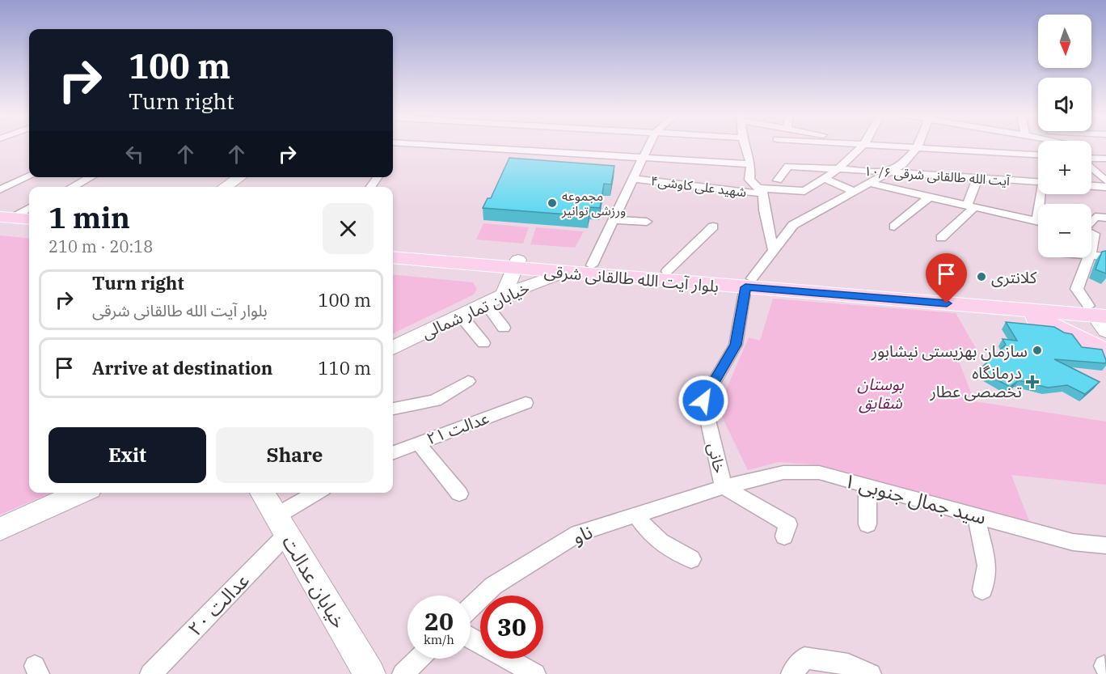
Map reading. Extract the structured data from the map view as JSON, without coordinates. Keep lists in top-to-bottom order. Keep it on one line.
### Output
{"streets":{"main road":["بلوار آیت الله طالقانی شرقی","خیابان تمار شمالی","خیابان عدالت"],"street":["آیت الله طالقانی شرقی ۱۰/۶","شهید علی کاوشی۴","عدالت ۲۱","خانی","سید جمال جنوبی ۱","ناو","عدالت ۲۰"]},"crossings":[["آیت الله طالقانی شرقی ۱۰/۶","شهید علی کاوشی۴"],["بلوار آیت الله طالقانی شرقی","خیابان تمار شمالی"],["بلوار آیت الله طالقانی شرقی","خانی"],["خانی","سید جمال جنوبی ۱"],["خانی","ناو"],["سید جمال جنوبی ۱","ناو"],["خیابان عدالت","عدالت ۲۰"]],"parks":["بوستان شقایق"],"places":{"other":["مجموعه ورزشی توانیر","کلانتری","سازمان بهزیستی نیشابور"],"health":["درمانگاه تخصصی عطار"]},"north":"bottom","page":{"map_buttons":["+","−"],"turn":["100 m","Turn right"],"heading":["1 min","210 m · 20:18"],"list":[{"name":"Turn right","note":"بلوار آیت الله طالقانی شرقی","value":"100 m"},{"name":"Arrive at destination","value":"110 m"}],"buttons":["Exit","Share"],"speed":"20 km/h","limit":"30"}}
